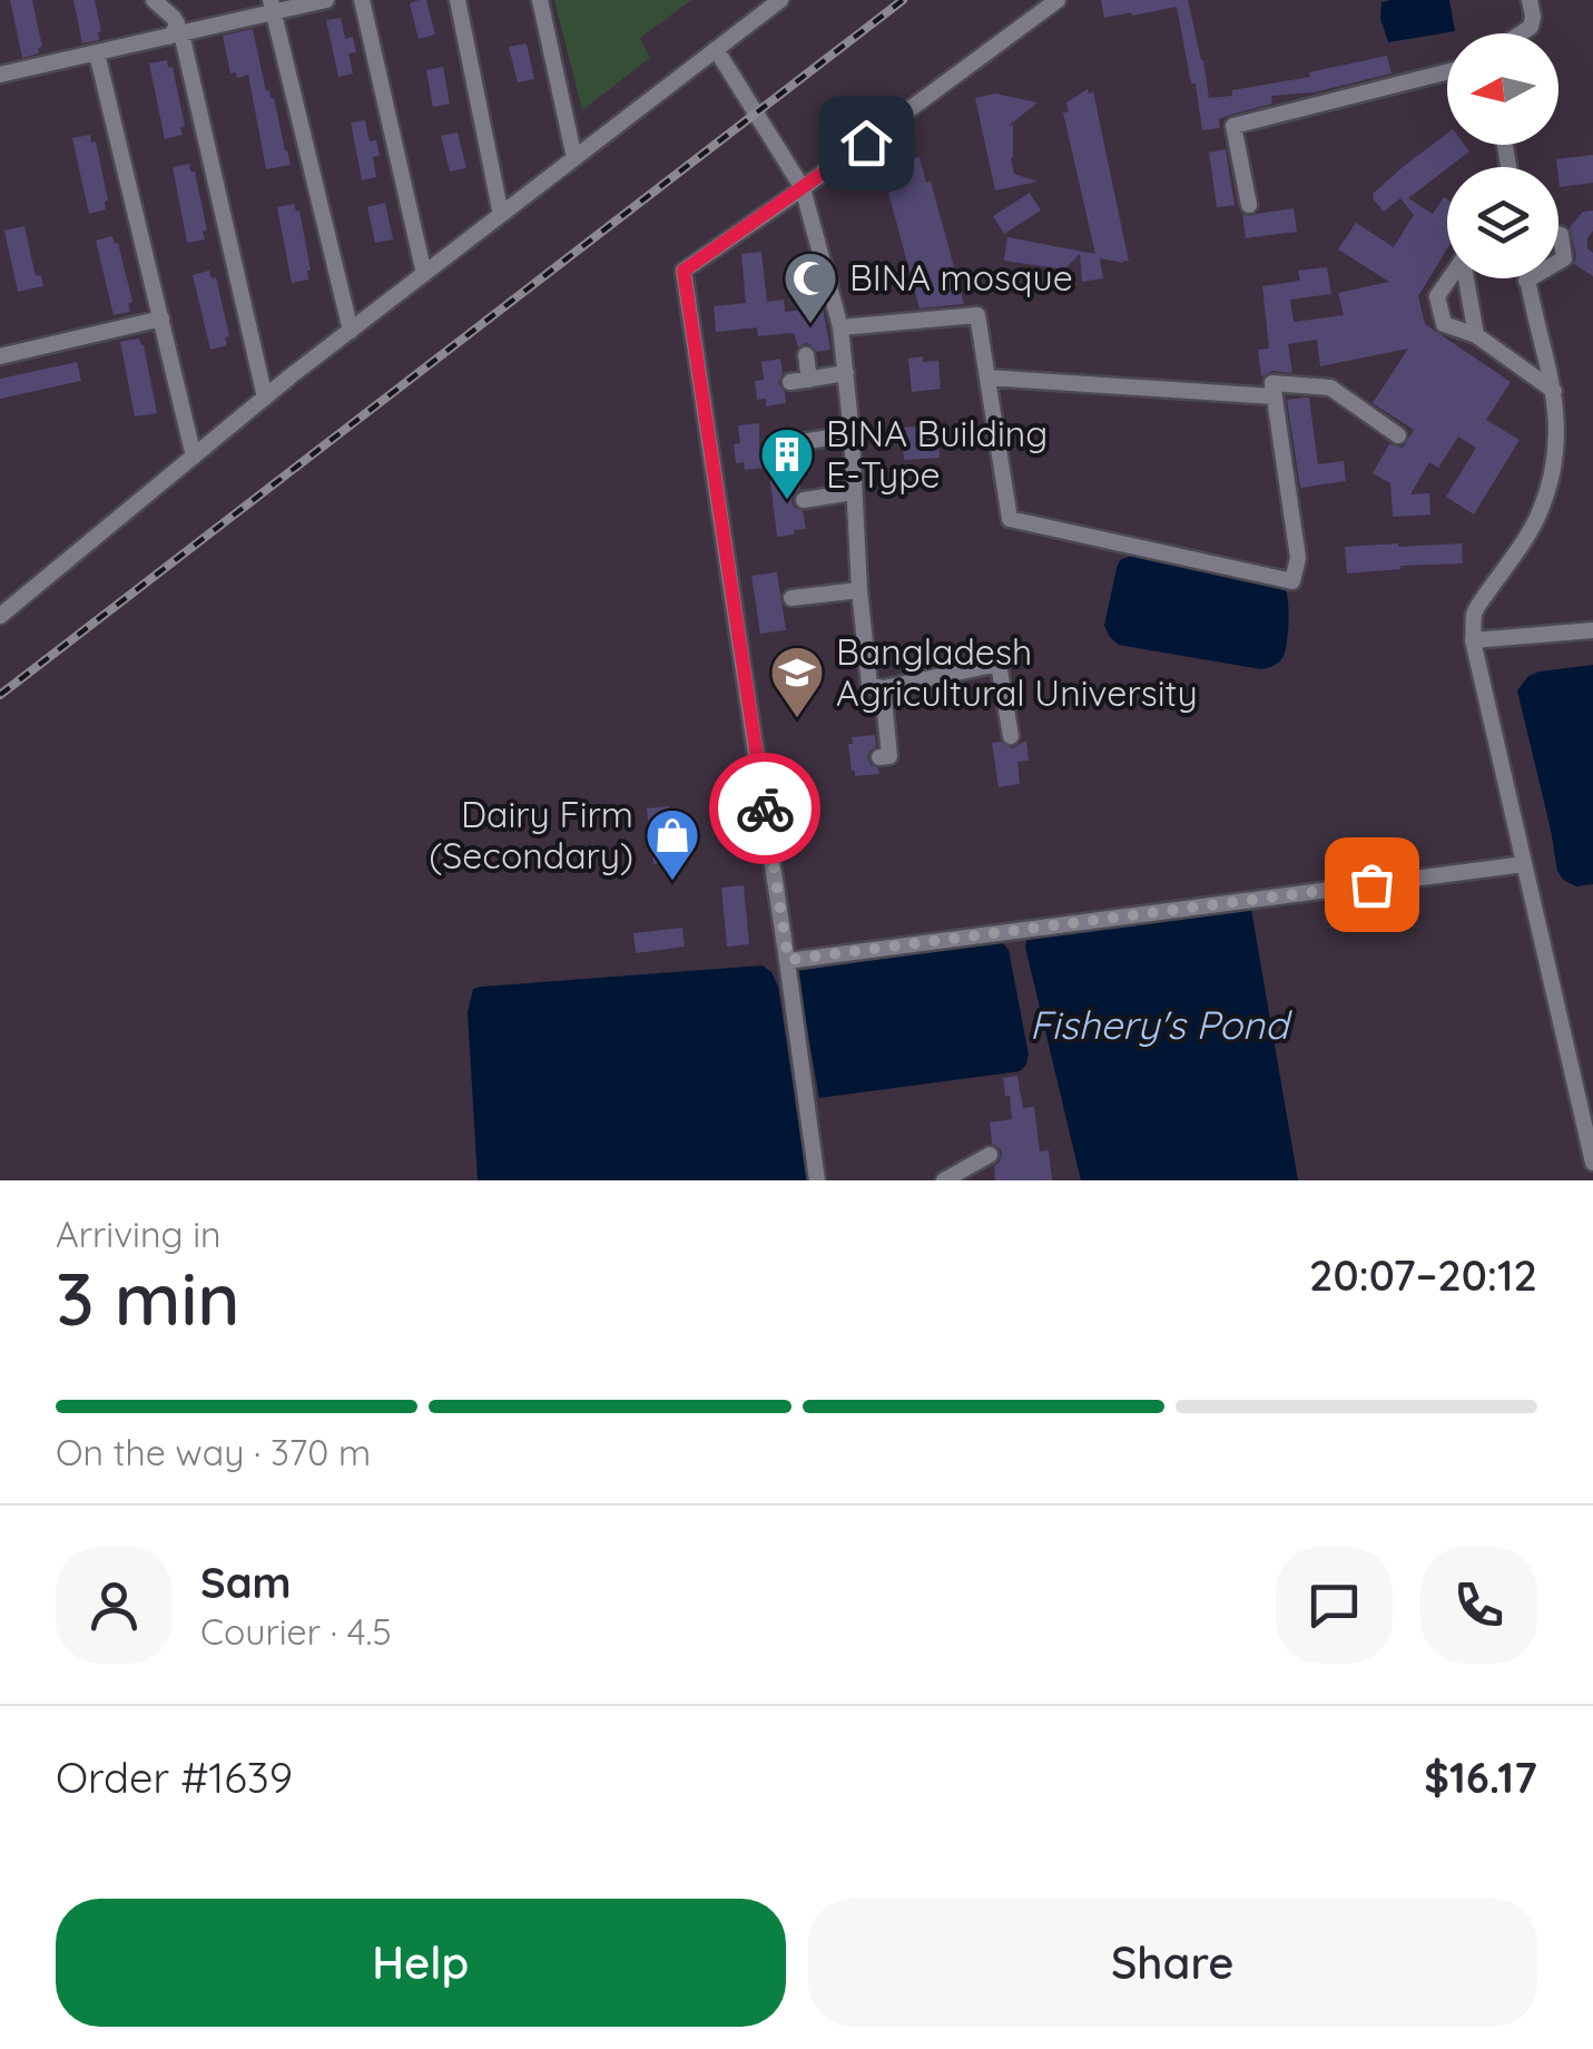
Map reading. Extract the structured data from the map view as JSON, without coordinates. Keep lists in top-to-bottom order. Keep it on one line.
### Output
{"water":["Fishery's Pond"],"places":{"mosque":["BINA mosque"],"building":["BINA Building E-Type"],"school or university":["Bangladesh Agricultural University"],"shop":["Dairy Firm (Secondary)"]},"north":"left","page":{"heading":["3 min","Arriving in","20:07–20:12"],"panel":["Sam","Courier · 4.5","Order #1639","$16.17"],"bar":"On the way · 370 m","buttons":["Help","Share"]}}
